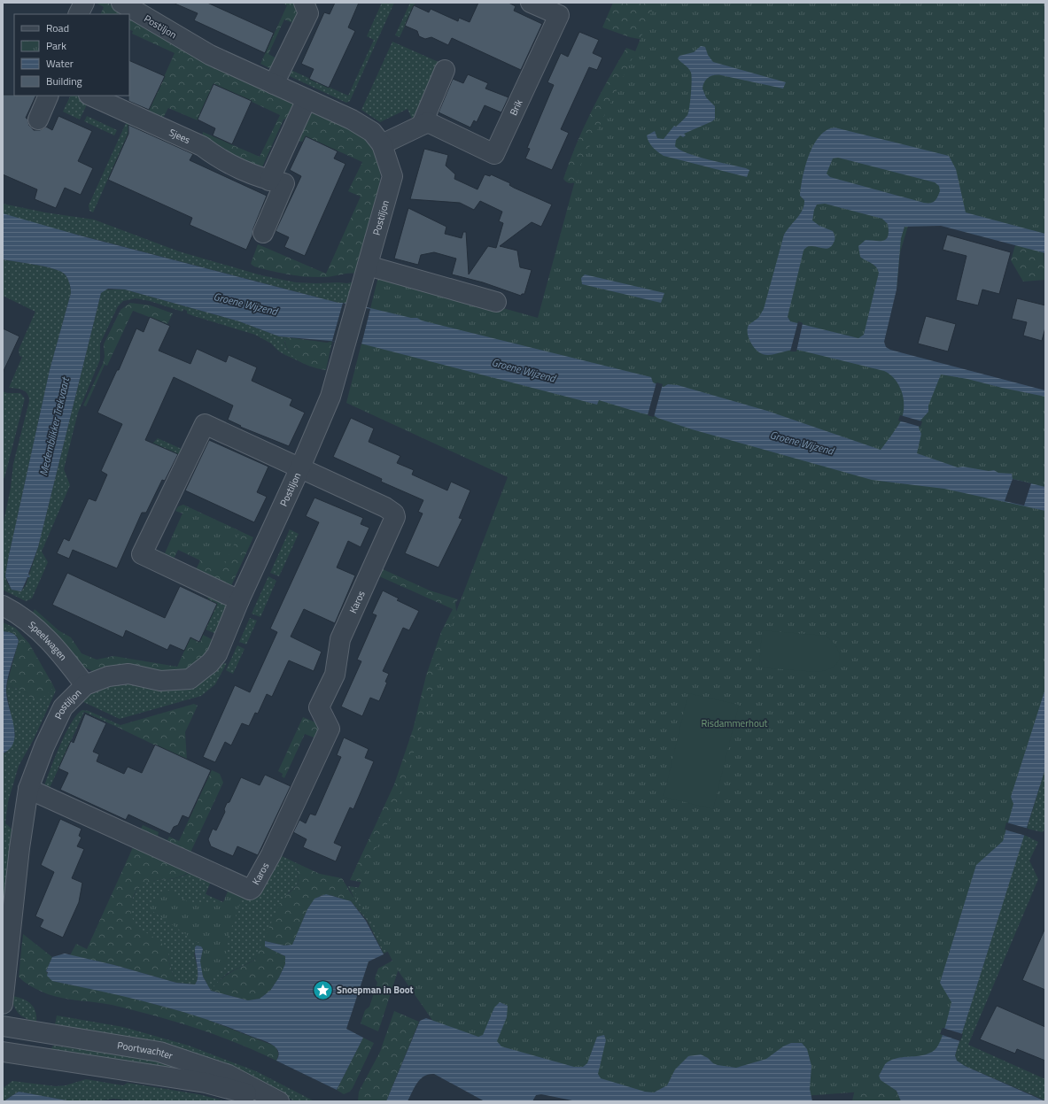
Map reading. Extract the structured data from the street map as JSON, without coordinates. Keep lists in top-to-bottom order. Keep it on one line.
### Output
{"streets":{"street":["Postiljon","Brik","Sjees","Karos","Speelwagen","Poortwachter"]},"crossings":[["Postiljon","Karos"],["Postiljon","Speelwagen"]],"water":["Groene Wijzend","Medemblikker Trekvaart"],"parks":["Risdammerhout"],"places":{"place":["Snoepman in Boot"]},"legend":["Road","Park","Water","Building"]}
